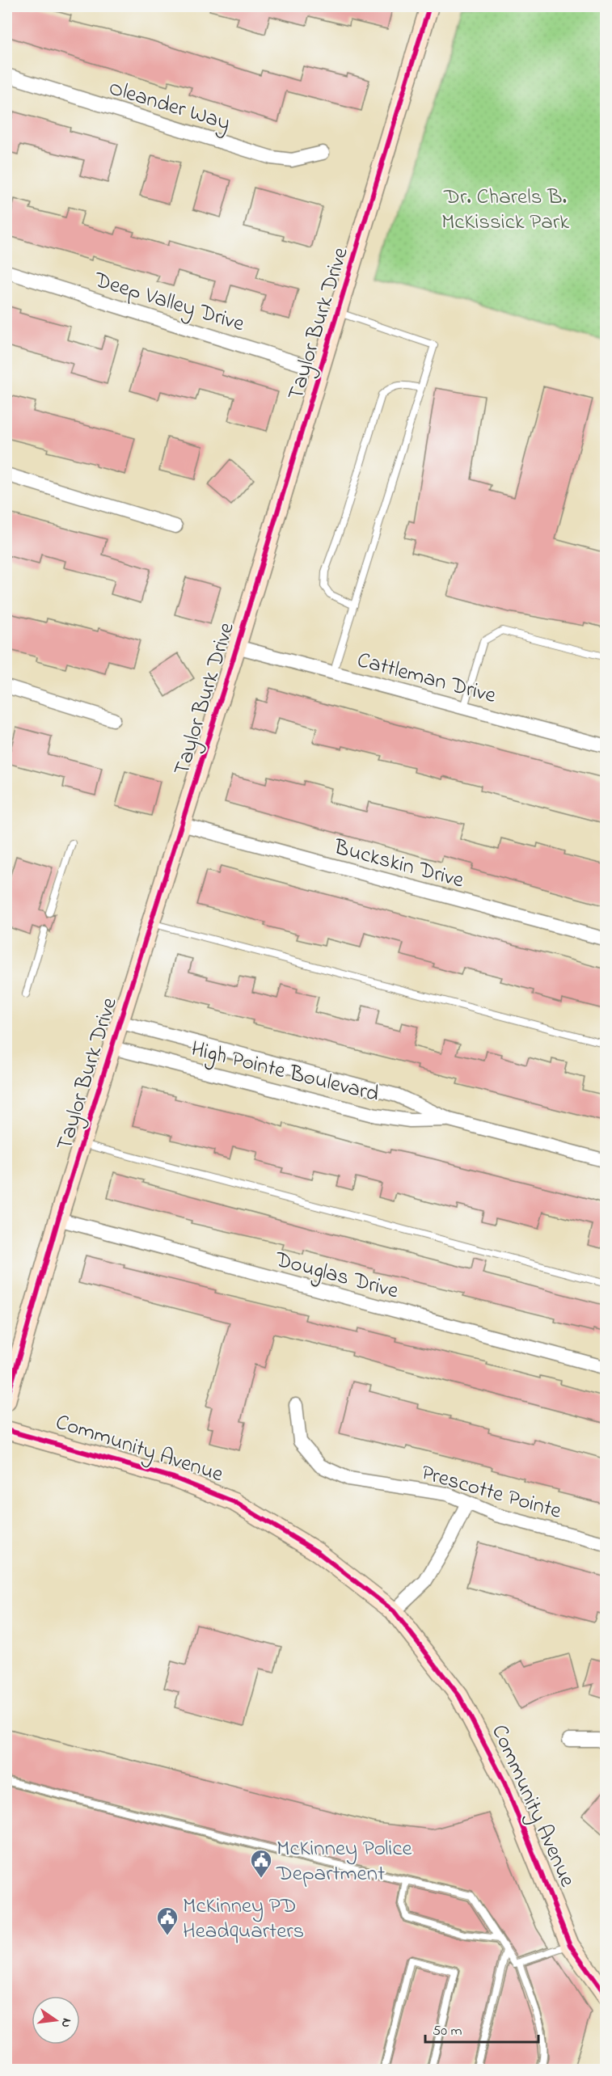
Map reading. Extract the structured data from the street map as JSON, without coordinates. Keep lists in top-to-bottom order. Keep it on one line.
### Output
{"streets":{"street":["Oleander Way","Deep Valley Drive","Taylor Burk Drive","Cattleman Drive","Buckskin Drive","High Pointe Boulevard","Douglas Drive","Community Avenue","Prescotte Pointe"]},"crossings":[["Deep Valley Drive","Taylor Burk Drive"],["Taylor Burk Drive","Cattleman Drive"],["Taylor Burk Drive","Buckskin Drive"],["Taylor Burk Drive","High Pointe Boulevard"],["Taylor Burk Drive","Douglas Drive"]],"parks":["Dr. Charels B. McKissick Park"],"places":{"public building":["McKinney Police Department","McKinney PD Headquarters"]},"scale_bar":"50 m","north":"right"}
